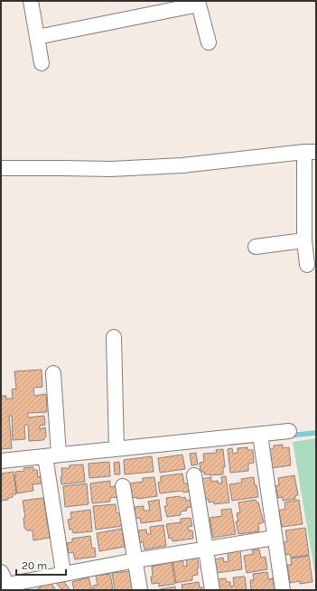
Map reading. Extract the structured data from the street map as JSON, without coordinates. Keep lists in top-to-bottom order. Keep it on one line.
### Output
{"scale_bar":"20 m"}
